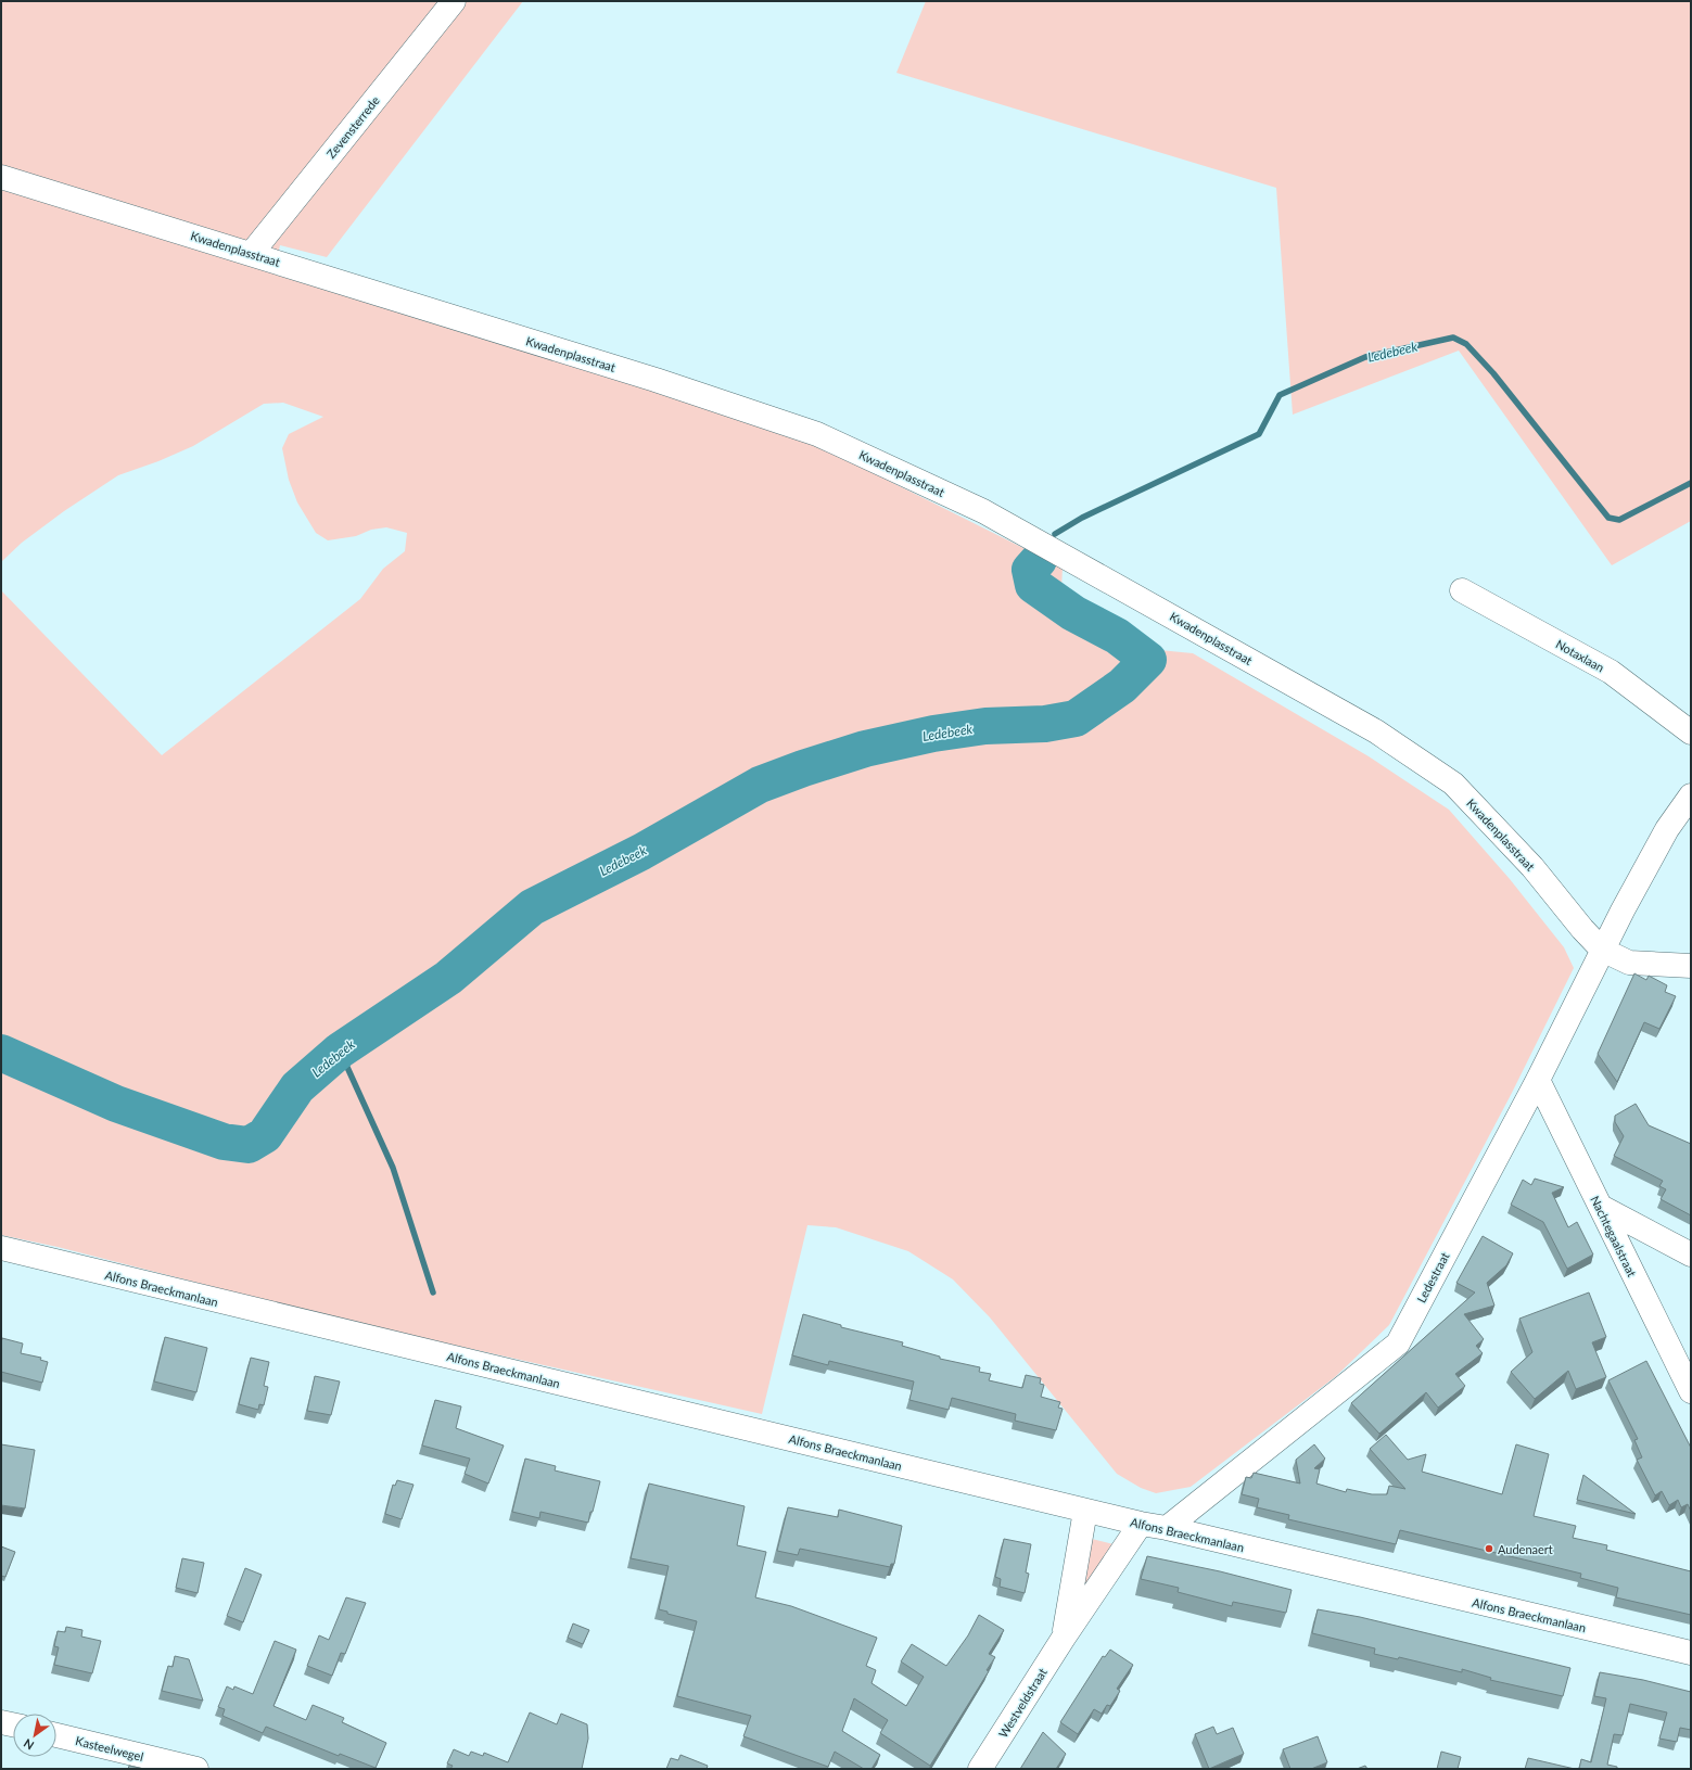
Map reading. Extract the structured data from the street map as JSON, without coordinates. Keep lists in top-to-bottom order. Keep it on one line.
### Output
{"streets":{"street":["Zevensterrede","Kwadenplasstraat","Notaxlaan","Nachtegaalstraat","Ledestraat","Alfons Braeckmanlaan","Westveldstraat","Kasteelwegel"]},"crossings":[["Zevensterrede","Kwadenplasstraat"],["Kwadenplasstraat","Ledestraat"],["Nachtegaalstraat","Ledestraat"],["Ledestraat","Alfons Braeckmanlaan"],["Alfons Braeckmanlaan","Westveldstraat"]],"water":["Ledebeek"],"places":["Audenaert"],"north":"bottom left"}
